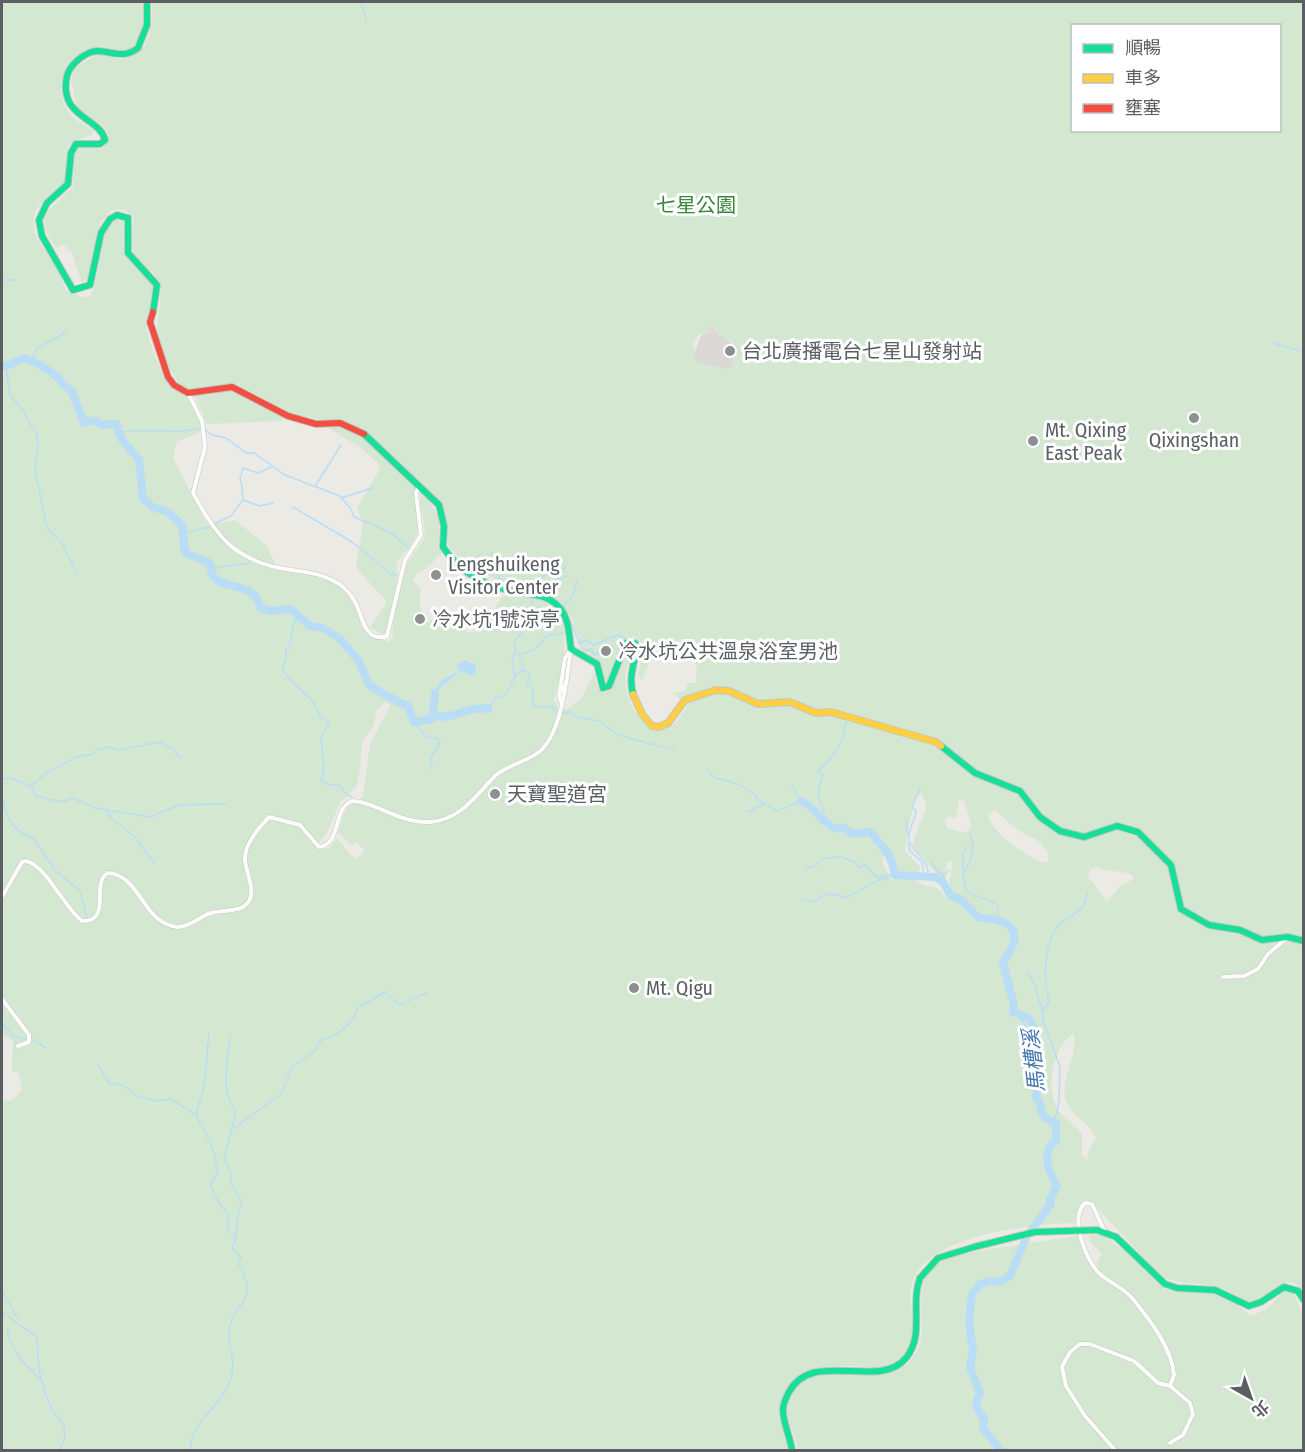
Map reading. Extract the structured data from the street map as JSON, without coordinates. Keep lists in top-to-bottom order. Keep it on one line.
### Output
{"water":["馬槽溪"],"parks":["七星公園"],"places":["台北廣播電台七星山發射站","Qixingshan","Mt. Qixing East Peak","Lengshuikeng Visitor Center","冷水坑1號涼亭","冷水坑公共溫泉浴室男池","天寶聖道宮","Mt. Qigu"],"legend":["順暢","車多","壅塞"],"north":"bottom right"}
